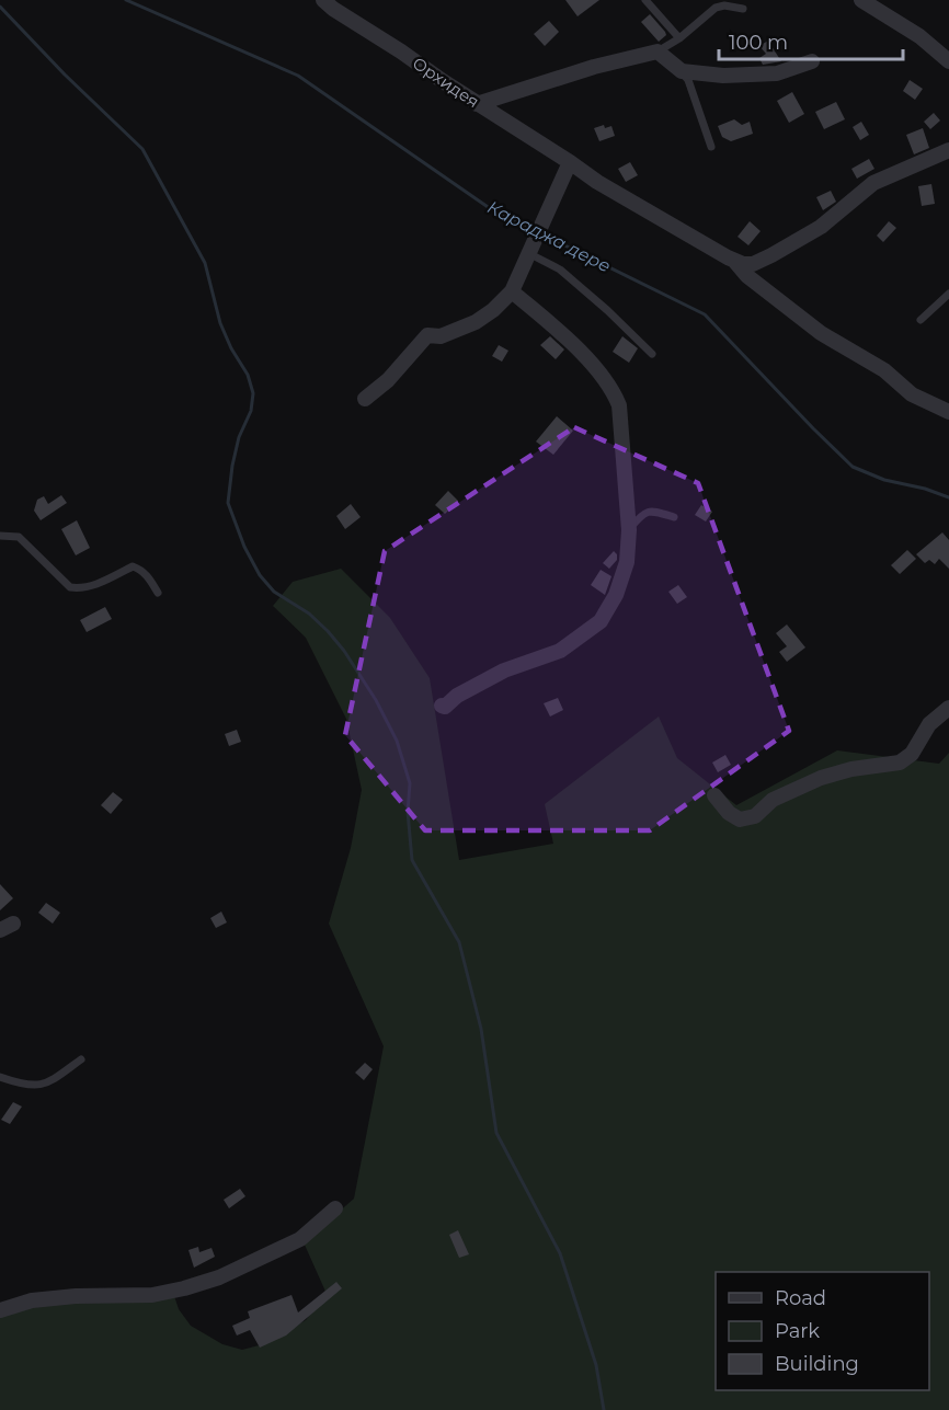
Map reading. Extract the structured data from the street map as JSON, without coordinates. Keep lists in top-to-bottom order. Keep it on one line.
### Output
{"streets":{"street":["Орхидея"]},"water":["Караджа дере"],"legend":["Road","Park","Building"],"scale_bar":"100 m"}
